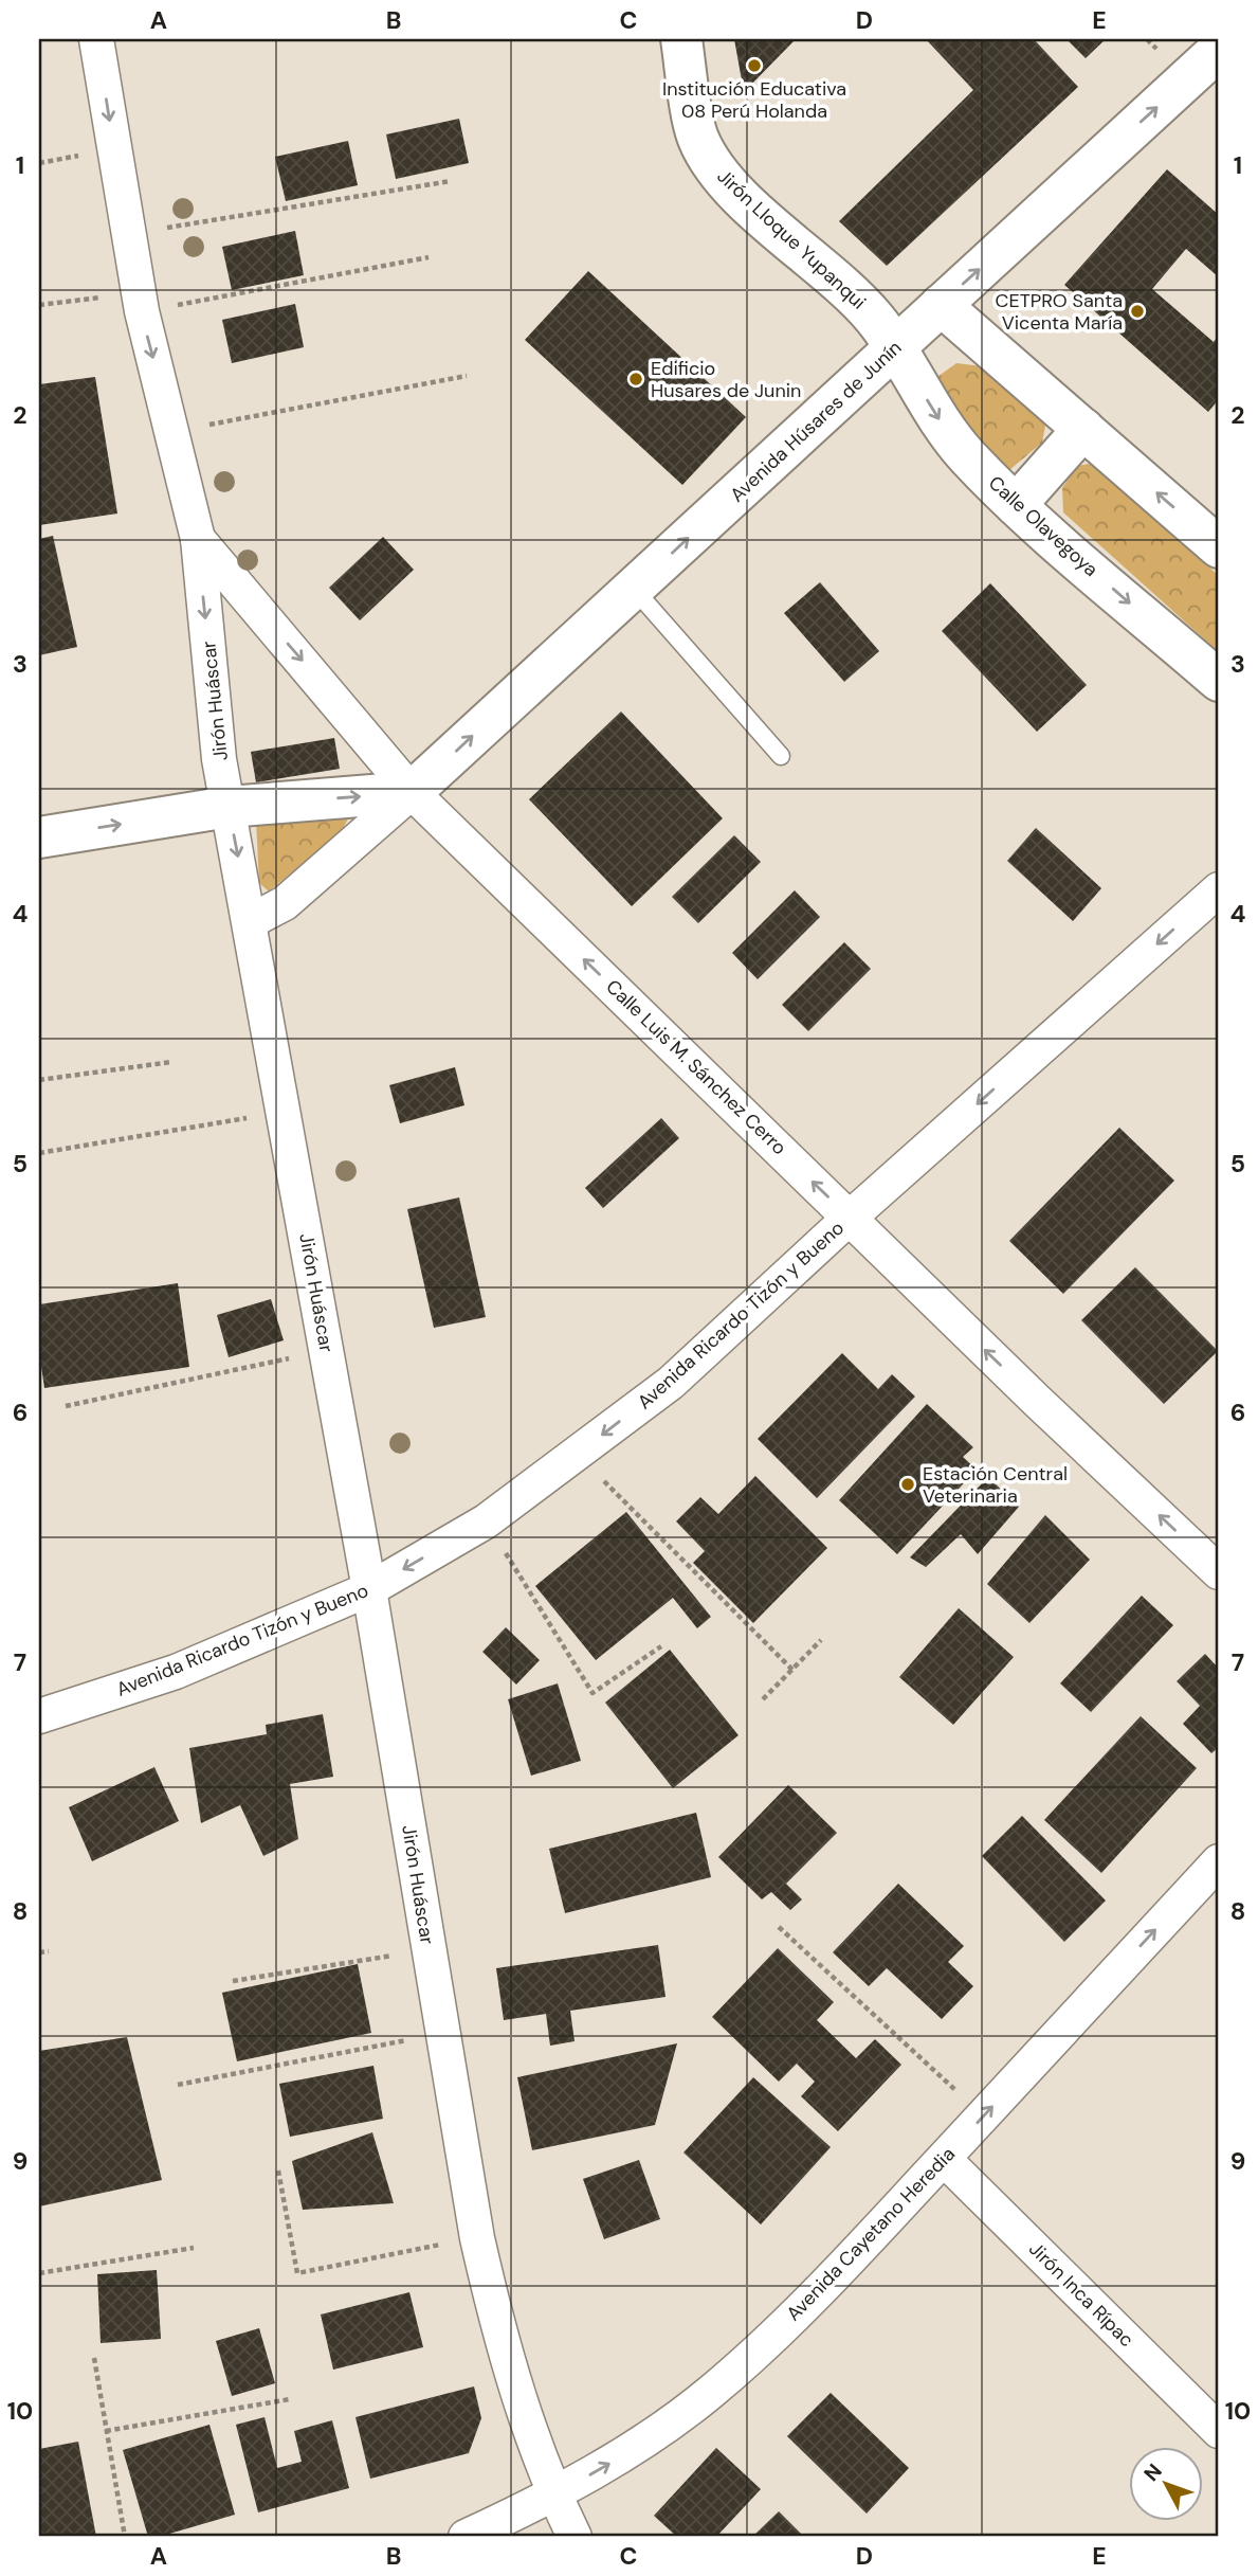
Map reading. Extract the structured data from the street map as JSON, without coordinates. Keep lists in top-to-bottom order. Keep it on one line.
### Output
{"streets":{"street":["Jirón Lloque Yupanqui","Avenida Húsares de Junín","Calle Olavegoya","Jirón Huáscar","Calle Luis M. Sánchez Cerro","Avenida Ricardo Tizón y Bueno","Avenida Cayetano Heredia","Jirón Inca Rípac"]},"crossings":[["Jirón Lloque Yupanqui","Avenida Húsares de Junín"],["Jirón Lloque Yupanqui","Calle Olavegoya"],["Avenida Húsares de Junín","Calle Olavegoya"],["Avenida Húsares de Junín","Jirón Huáscar"],["Avenida Húsares de Junín","Calle Luis M. Sánchez Cerro"],["Jirón Huáscar","Calle Luis M. Sánchez Cerro"],["Jirón Huáscar","Avenida Ricardo Tizón y Bueno"],["Jirón Huáscar","Avenida Cayetano Heredia"],["Calle Luis M. Sánchez Cerro","Avenida Ricardo Tizón y Bueno"],["Avenida Cayetano Heredia","Jirón Inca Rípac"]],"one_way":["Avenida Húsares de Junín","Avenida Ricardo Tizón y Bueno","Avenida Cayetano Heredia"],"places":["Institución Educativa 08 Perú Holanda","CETPRO Santa Vicenta María","Edificio Husares de Junin","Estación Central Veterinaria"],"north":"top left","grid":{"columns":["A","B","C","D","E"],"rows":["1","2","3","4","5","6","7","8","9","10"]}}
